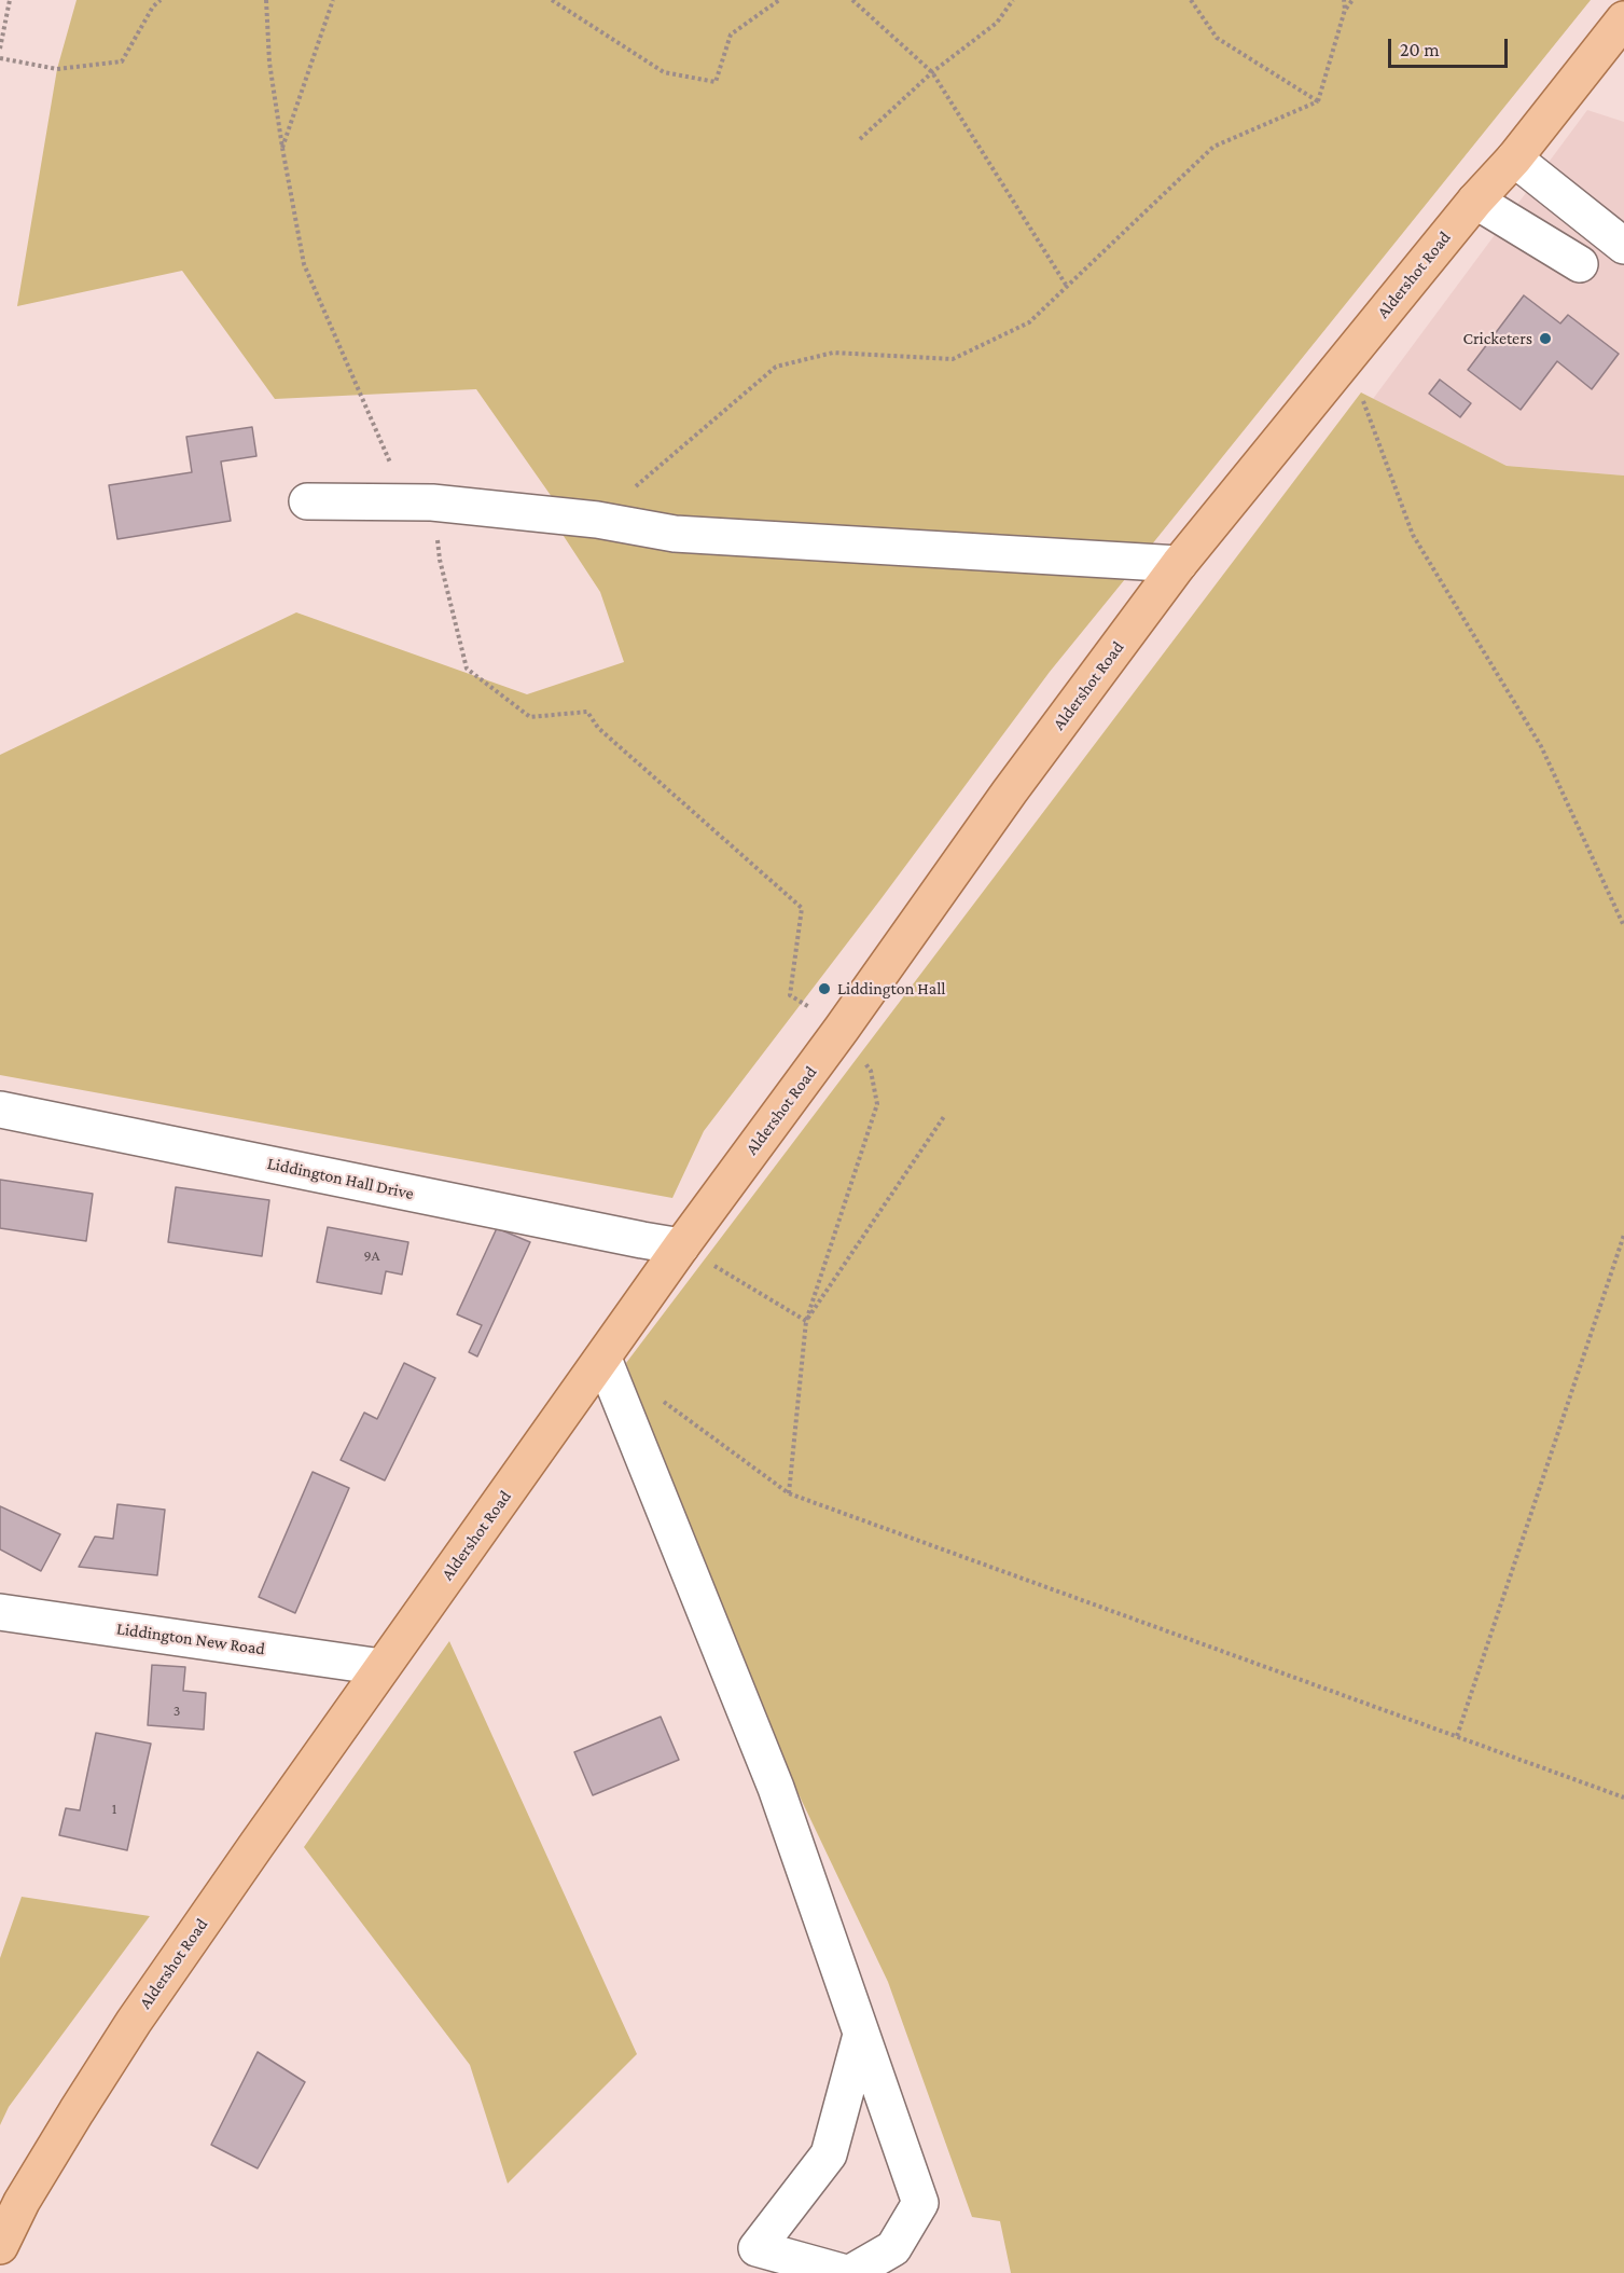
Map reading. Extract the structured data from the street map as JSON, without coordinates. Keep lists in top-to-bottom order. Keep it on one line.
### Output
{"streets":{"main road":["Aldershot Road"],"street":["Liddington Hall Drive","Liddington New Road"]},"crossings":[["Aldershot Road","Liddington Hall Drive"],["Aldershot Road","Liddington New Road"]],"places":["Cricketers","Liddington Hall"],"house_numbers":["9A","3","1"],"scale_bar":"20 m"}
